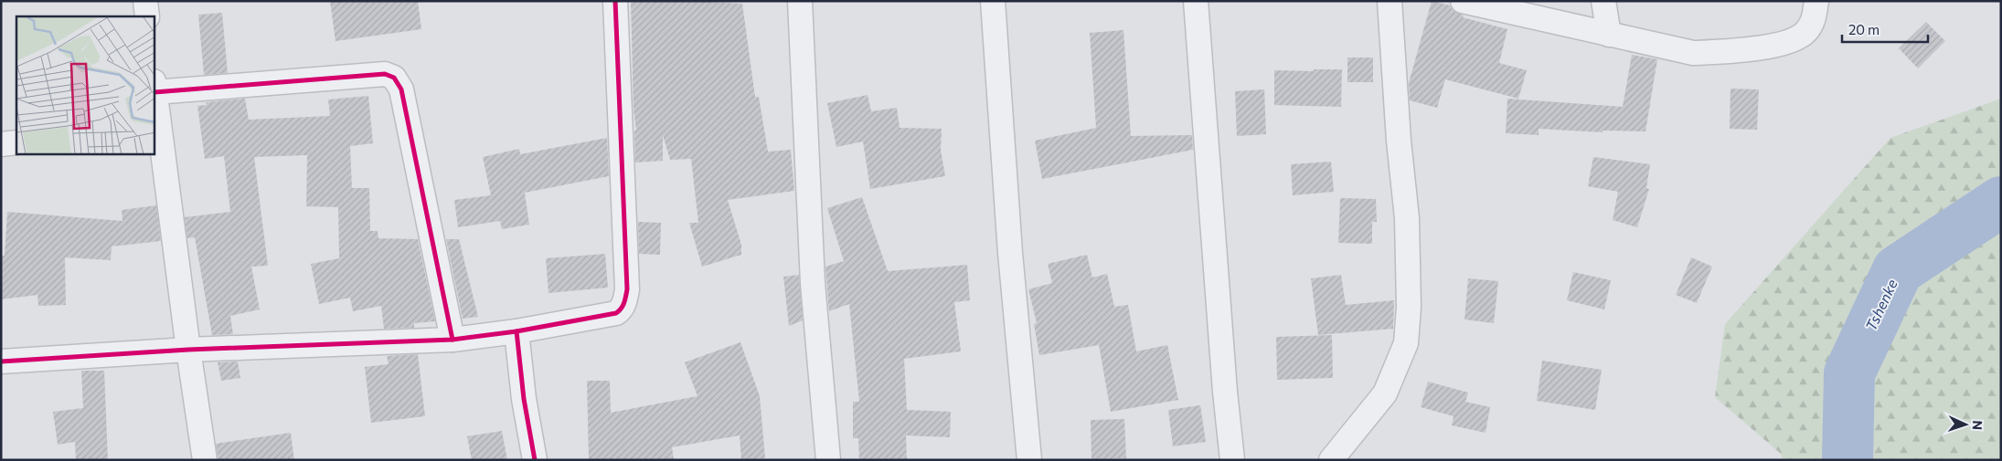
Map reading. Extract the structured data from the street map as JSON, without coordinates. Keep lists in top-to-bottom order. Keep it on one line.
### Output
{"water":["Tshenke"],"scale_bar":"20 m","north":"right"}
